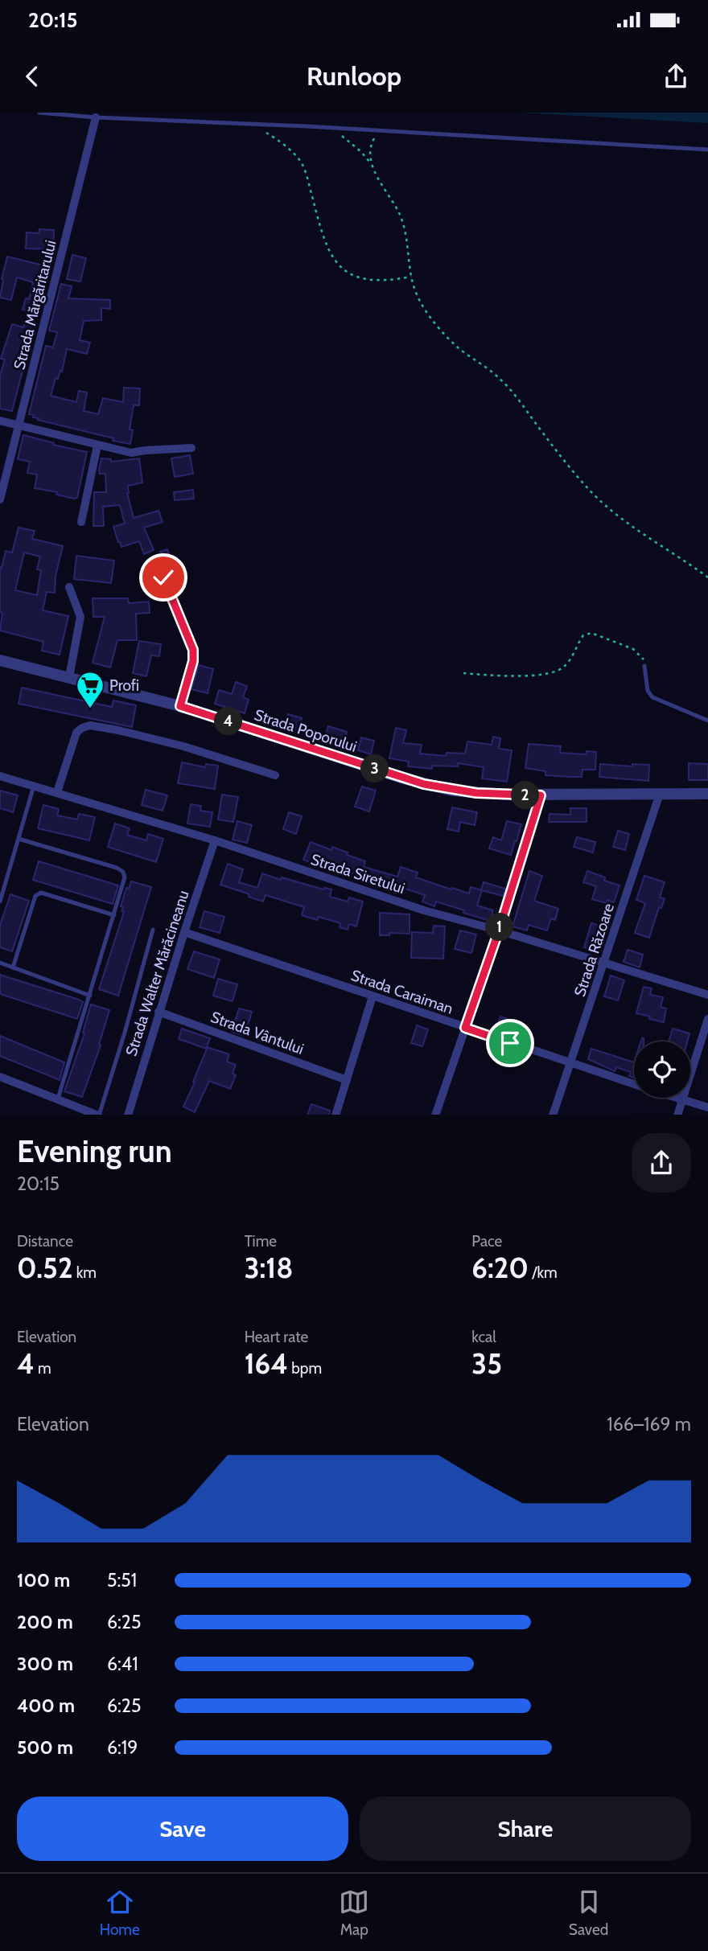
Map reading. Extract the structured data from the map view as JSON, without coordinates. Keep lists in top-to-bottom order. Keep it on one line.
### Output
{"streets":{"street":["Strada Mărgăritarului","Strada Poporului","Strada Siretului","Strada Răzoare","Strada Walter Mărăcineanu","Strada Caraiman","Strada Vântului"]},"crossings":[["Strada Poporului","Strada Răzoare"],["Strada Siretului","Strada Răzoare"],["Strada Siretului","Strada Walter Mărăcineanu"],["Strada Răzoare","Strada Caraiman"],["Strada Walter Mărăcineanu","Strada Caraiman"],["Strada Walter Mărăcineanu","Strada Vântului"]],"places":{"supermarket":["Profi"]},"page":{"status":"20:15","header":"Runloop","pins":["4","3","2","1"],"heading":["Evening run","20:15"],"stats":[["Distance","0.52 km"],["Time","3:18"],["Pace","6:20 /km"],["Elevation","4 m"],["Heart rate","164 bpm"],["kcal","35"]],"chart":["Elevation","166–169 m"],"list":[{"name":"100 m","note":"5:51"},{"name":"200 m","note":"6:25"},{"name":"300 m","note":"6:41"},{"name":"400 m","note":"6:25"},{"name":"500 m","note":"6:19"}],"buttons":["Save","Share"],"tabs":["Home","Map","Saved"]}}
